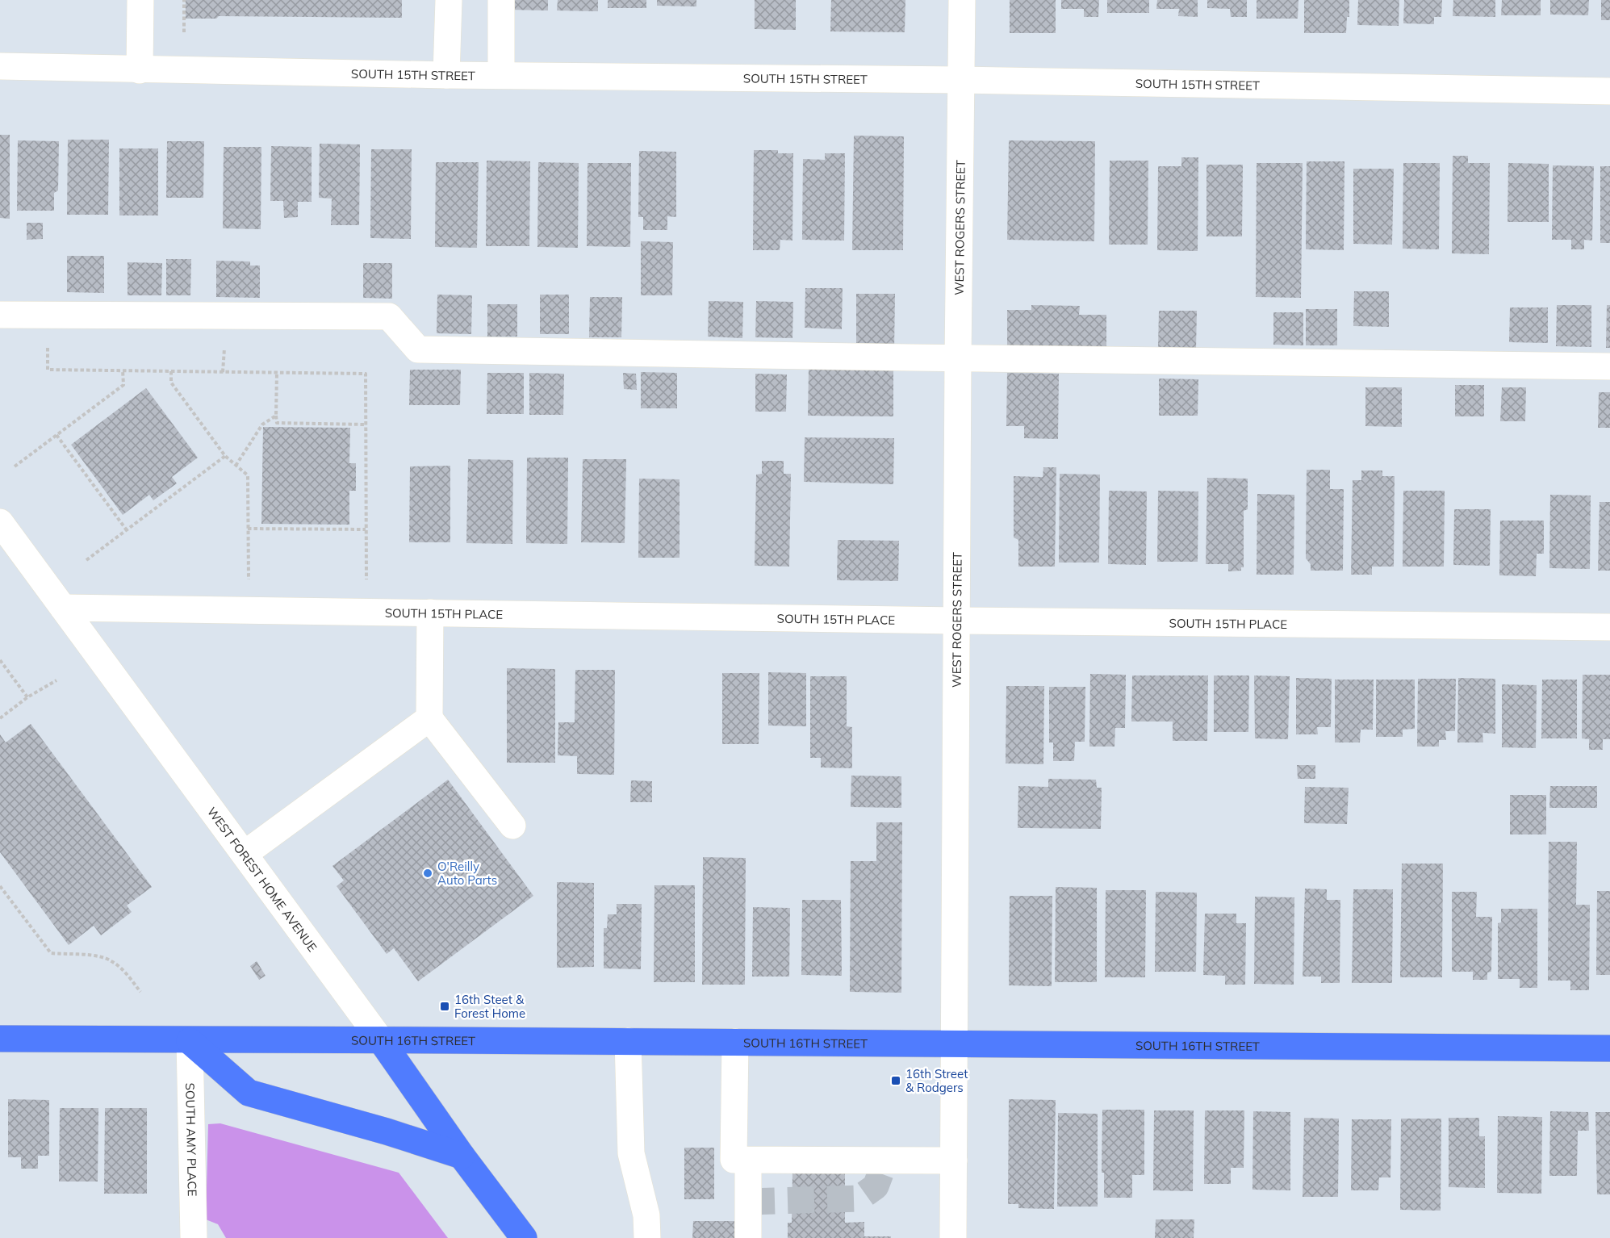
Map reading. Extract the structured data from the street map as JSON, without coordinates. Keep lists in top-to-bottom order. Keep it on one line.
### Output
{"streets":{"main road":["WEST FOREST HOME AVENUE","SOUTH 16TH STREET"],"street":["SOUTH 15TH STREET","WEST ROGERS STREET","SOUTH 15TH PLACE","SOUTH AMY PLACE"]},"crossings":[["SOUTH 15TH STREET","WEST ROGERS STREET"],["WEST ROGERS STREET","SOUTH 15TH PLACE"],["WEST ROGERS STREET","SOUTH 16TH STREET"],["SOUTH 15TH PLACE","WEST FOREST HOME AVENUE"],["WEST FOREST HOME AVENUE","SOUTH 16TH STREET"],["SOUTH 16TH STREET","SOUTH AMY PLACE"]],"places":{"other":["O'Reilly Auto Parts"],"transit":["16th Steet & Forest Home","16th Street & Rodgers"]}}
